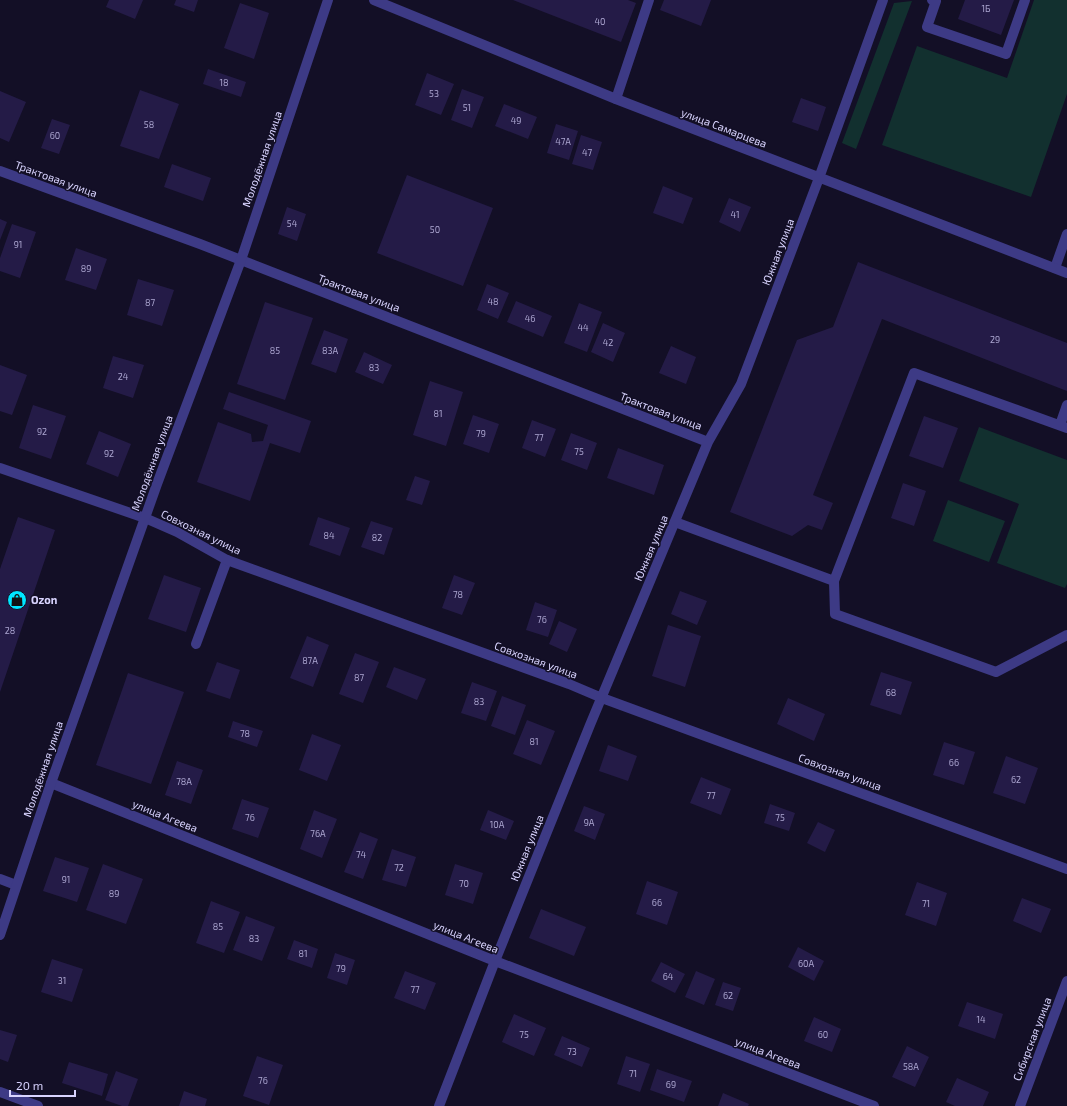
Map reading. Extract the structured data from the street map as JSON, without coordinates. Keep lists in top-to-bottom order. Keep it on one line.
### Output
{"streets":{"street":["улица Самарцева","Молодёжная улица","Трактовая улица","Южная улица","Совхозная улица","улица Агеева","Сибирская улица"]},"crossings":[["улица Самарцева","Южная улица"],["Молодёжная улица","Трактовая улица"],["Молодёжная улица","Совхозная улица"],["Молодёжная улица","улица Агеева"],["Трактовая улица","Южная улица"],["Южная улица","Совхозная улица"],["Южная улица","улица Агеева"]],"places":{"shop":["Ozon"]},"house_numbers":["1Б","40","18","53","51","49","58","60","47А","47","41","54","50","91","89","48","87","46","44","29","42","85","83А","83","24","81","92","79","77","75","92","84","82","78","76","28","87А","87","68","83","78","81","66","62","78А","77","76","75","9А","10А","76А","74","72","91","70","89","66","71","85","83","81","60А","79","64","31","77","62","14","75","60","73","58А","71","76","69"],"scale_bar":"20 m"}
